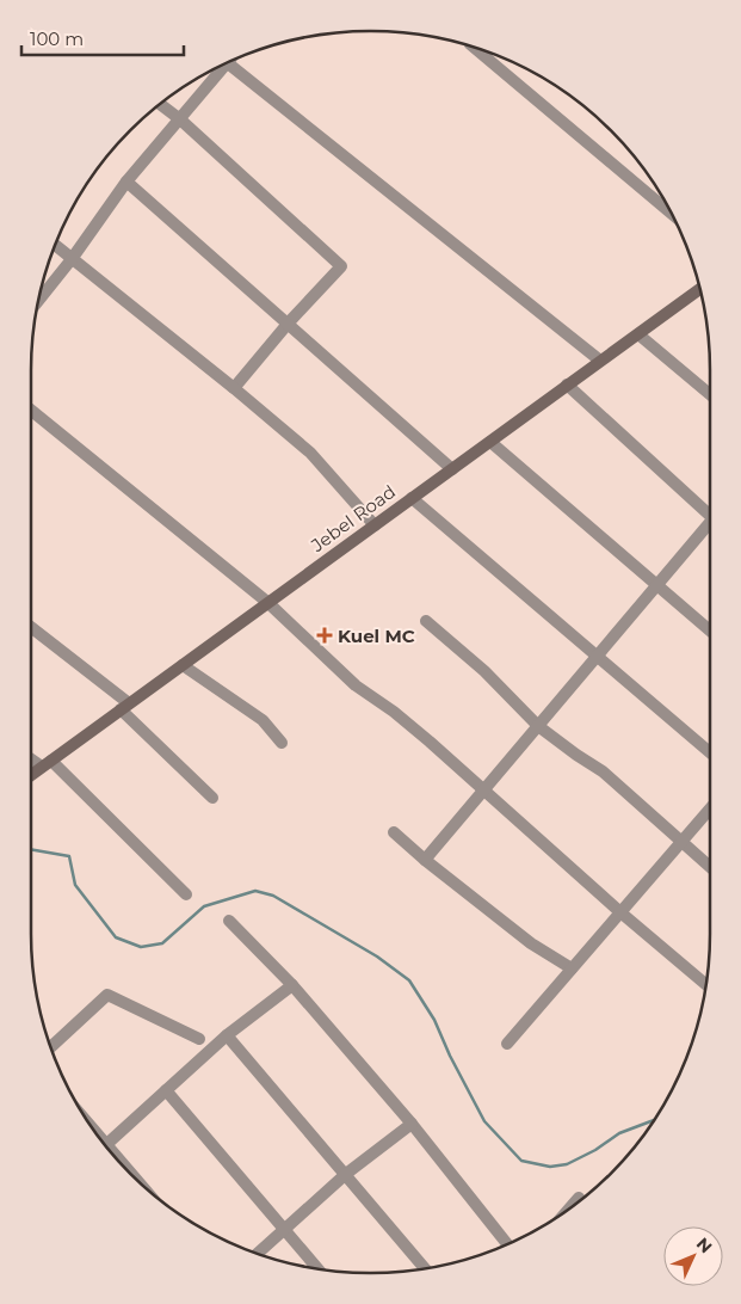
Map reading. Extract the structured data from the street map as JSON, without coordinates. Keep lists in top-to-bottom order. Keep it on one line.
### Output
{"streets":{"main road":["Jebel Road"]},"places":{"health":["Kuel MC"]},"scale_bar":"100 m","north":"top right"}
